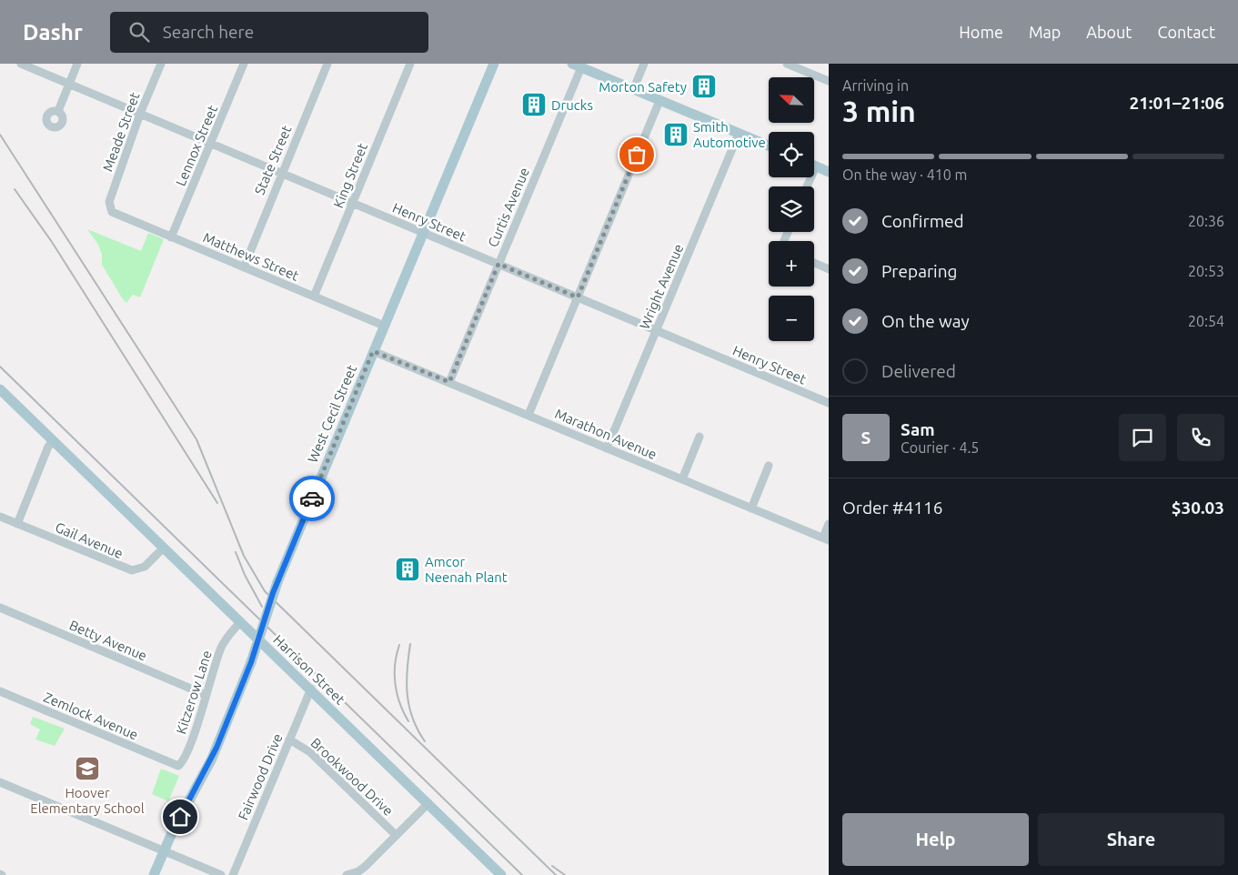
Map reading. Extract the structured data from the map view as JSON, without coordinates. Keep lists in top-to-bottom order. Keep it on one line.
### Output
{"streets":{"main road":["West Cecil Street","Harrison Street"],"street":["Meade Street","Lennox Street","State Street","King Street","Curtis Avenue","Henry Street","Matthews Street","Wright Avenue","Marathon Avenue","Gail Avenue","Betty Avenue","Kitzerow Lane","Zemlock Avenue","Fairwood Drive","Brookwood Drive"]},"crossings":[["Meade Street","Henry Street"],["Meade Street","Matthews Street"],["Lennox Street","Henry Street"],["Lennox Street","Matthews Street"],["State Street","Henry Street"],["State Street","Matthews Street"],["King Street","Henry Street"],["King Street","Matthews Street"],["Curtis Avenue","Henry Street"],["Curtis Avenue","Marathon Avenue"],["Henry Street","Wright Avenue"],["Henry Street","West Cecil Street"],["Matthews Street","West Cecil Street"],["Wright Avenue","Marathon Avenue"],["West Cecil Street","Marathon Avenue"],["Gail Avenue","Harrison Street"],["Betty Avenue","Kitzerow Lane"],["Harrison Street","Kitzerow Lane"],["Harrison Street","Fairwood Drive"],["Kitzerow Lane","Zemlock Avenue"],["Fairwood Drive","Brookwood Drive"]],"places":{"building":["Morton Safety","Drucks","Smith Automotive","Amcor Neenah Plant"],"school or university":["Hoover Elementary School"]},"north":"top left","page":{"header":"Dashr","search":"Search here","nav":["Home","Map","About","Contact"],"heading":["3 min","Arriving in","21:01–21:06"],"panel":["Sam","Courier · 4.5","Order #4116","$30.03"],"map_buttons":["+","−"],"bar":"On the way · 410 m","list":[["Confirmed","20:36"],["Preparing","20:53"],["On the way","20:54"],"Delivered"],"round":"S","buttons":["Help","Share"]}}
